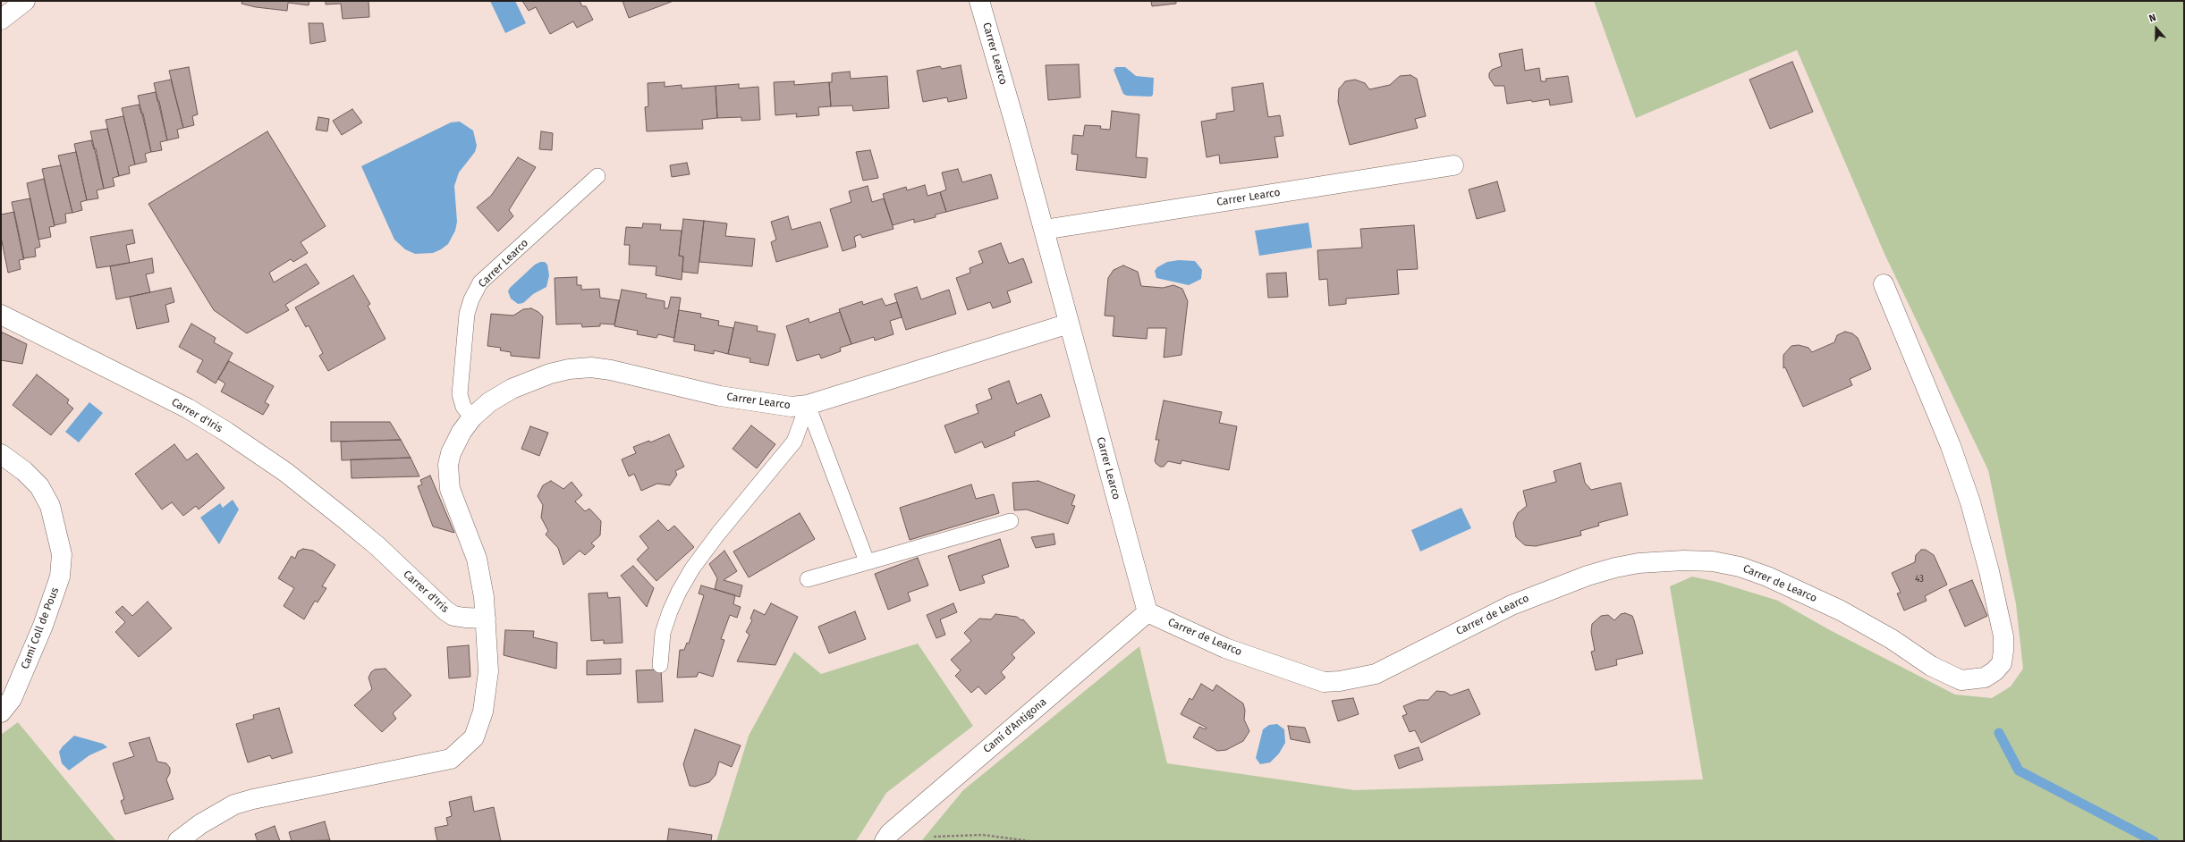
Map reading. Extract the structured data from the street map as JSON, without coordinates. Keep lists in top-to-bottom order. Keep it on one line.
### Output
{"streets":{"street":["Carrer Learco","Carrer d'Iris","Carrer de Learco","Camí Coll de Pous","Camí d'Antigona"]},"crossings":[["Carrer Learco","Carrer d'Iris"],["Carrer Learco","Carrer de Learco"],["Carrer Learco","Camí d'Antigona"],["Carrer de Learco","Camí d'Antigona"]],"house_numbers":["43"],"north":"top"}
